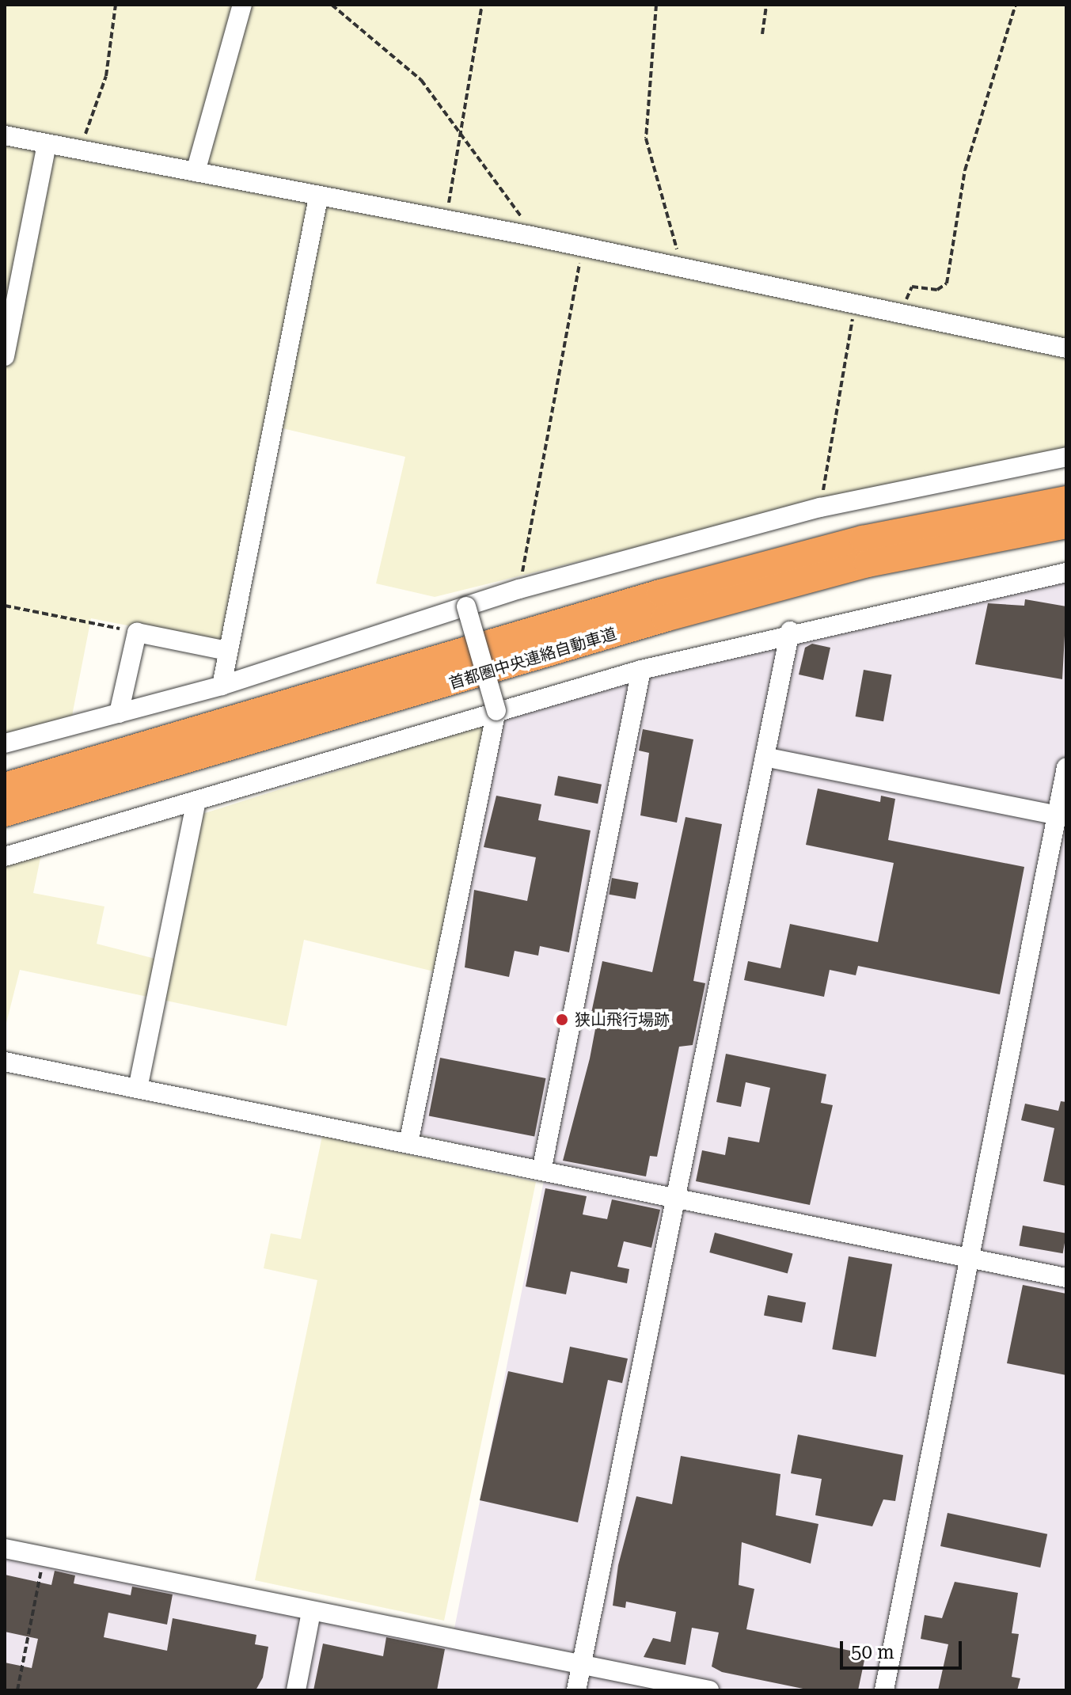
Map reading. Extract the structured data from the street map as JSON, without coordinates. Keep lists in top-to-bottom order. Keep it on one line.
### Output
{"streets":{"highway":["首都圏中央連絡自動車道"]},"places":["狭山飛行場跡"],"scale_bar":"50 m"}
